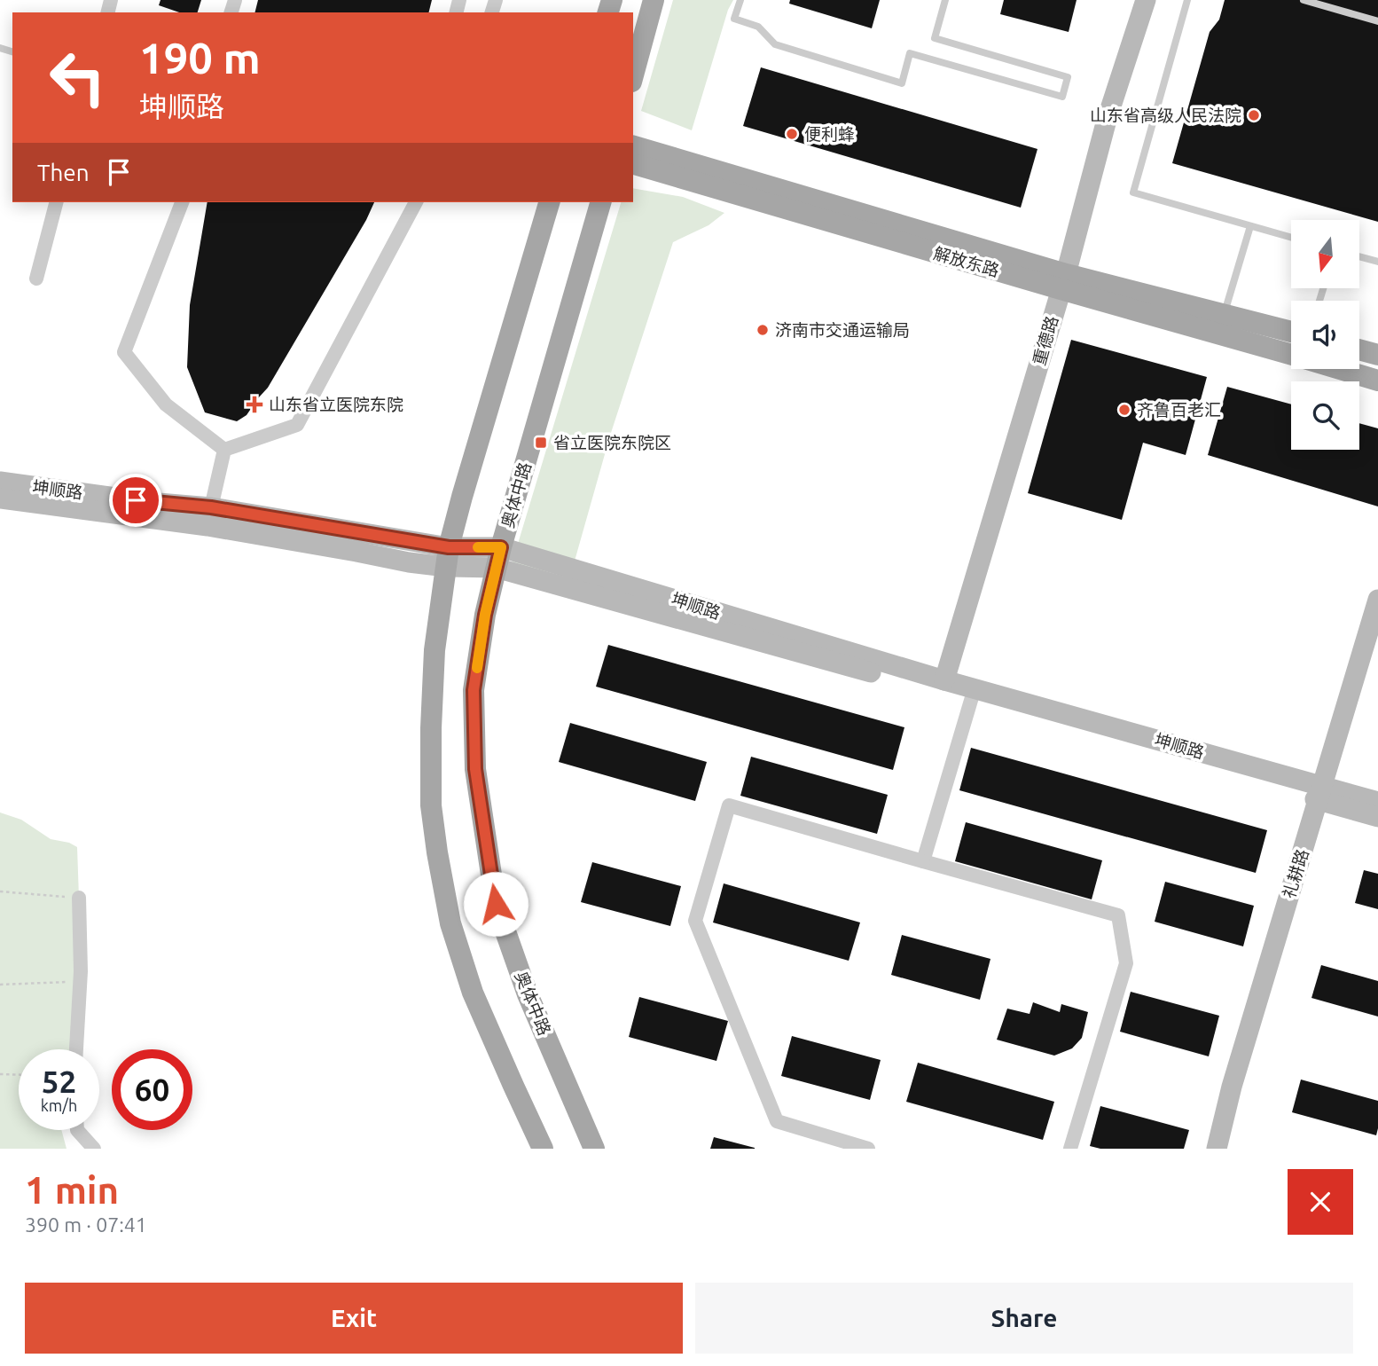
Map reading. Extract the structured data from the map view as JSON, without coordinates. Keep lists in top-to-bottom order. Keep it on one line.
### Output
{"streets":{"main road":["解放东路","奥体中路"],"street":["重德路","坤顺路","礼耕路"]},"crossings":[["解放东路","重德路"],["重德路","坤顺路"],["坤顺路","奥体中路"],["坤顺路","礼耕路"]],"places":{"other":["山东省高级人民法院","便利蜂","济南市交通运输局","齐鲁百老汇"],"health":["山东省立医院东院"],"transit":["省立医院东院区"]},"north":"bottom","page":{"turn":["190 m","坤顺路"],"then":"Then","speed":"52 km/h","limit":"60","heading":["1 min","390 m · 07:41"],"buttons":["Exit","Share"]}}
